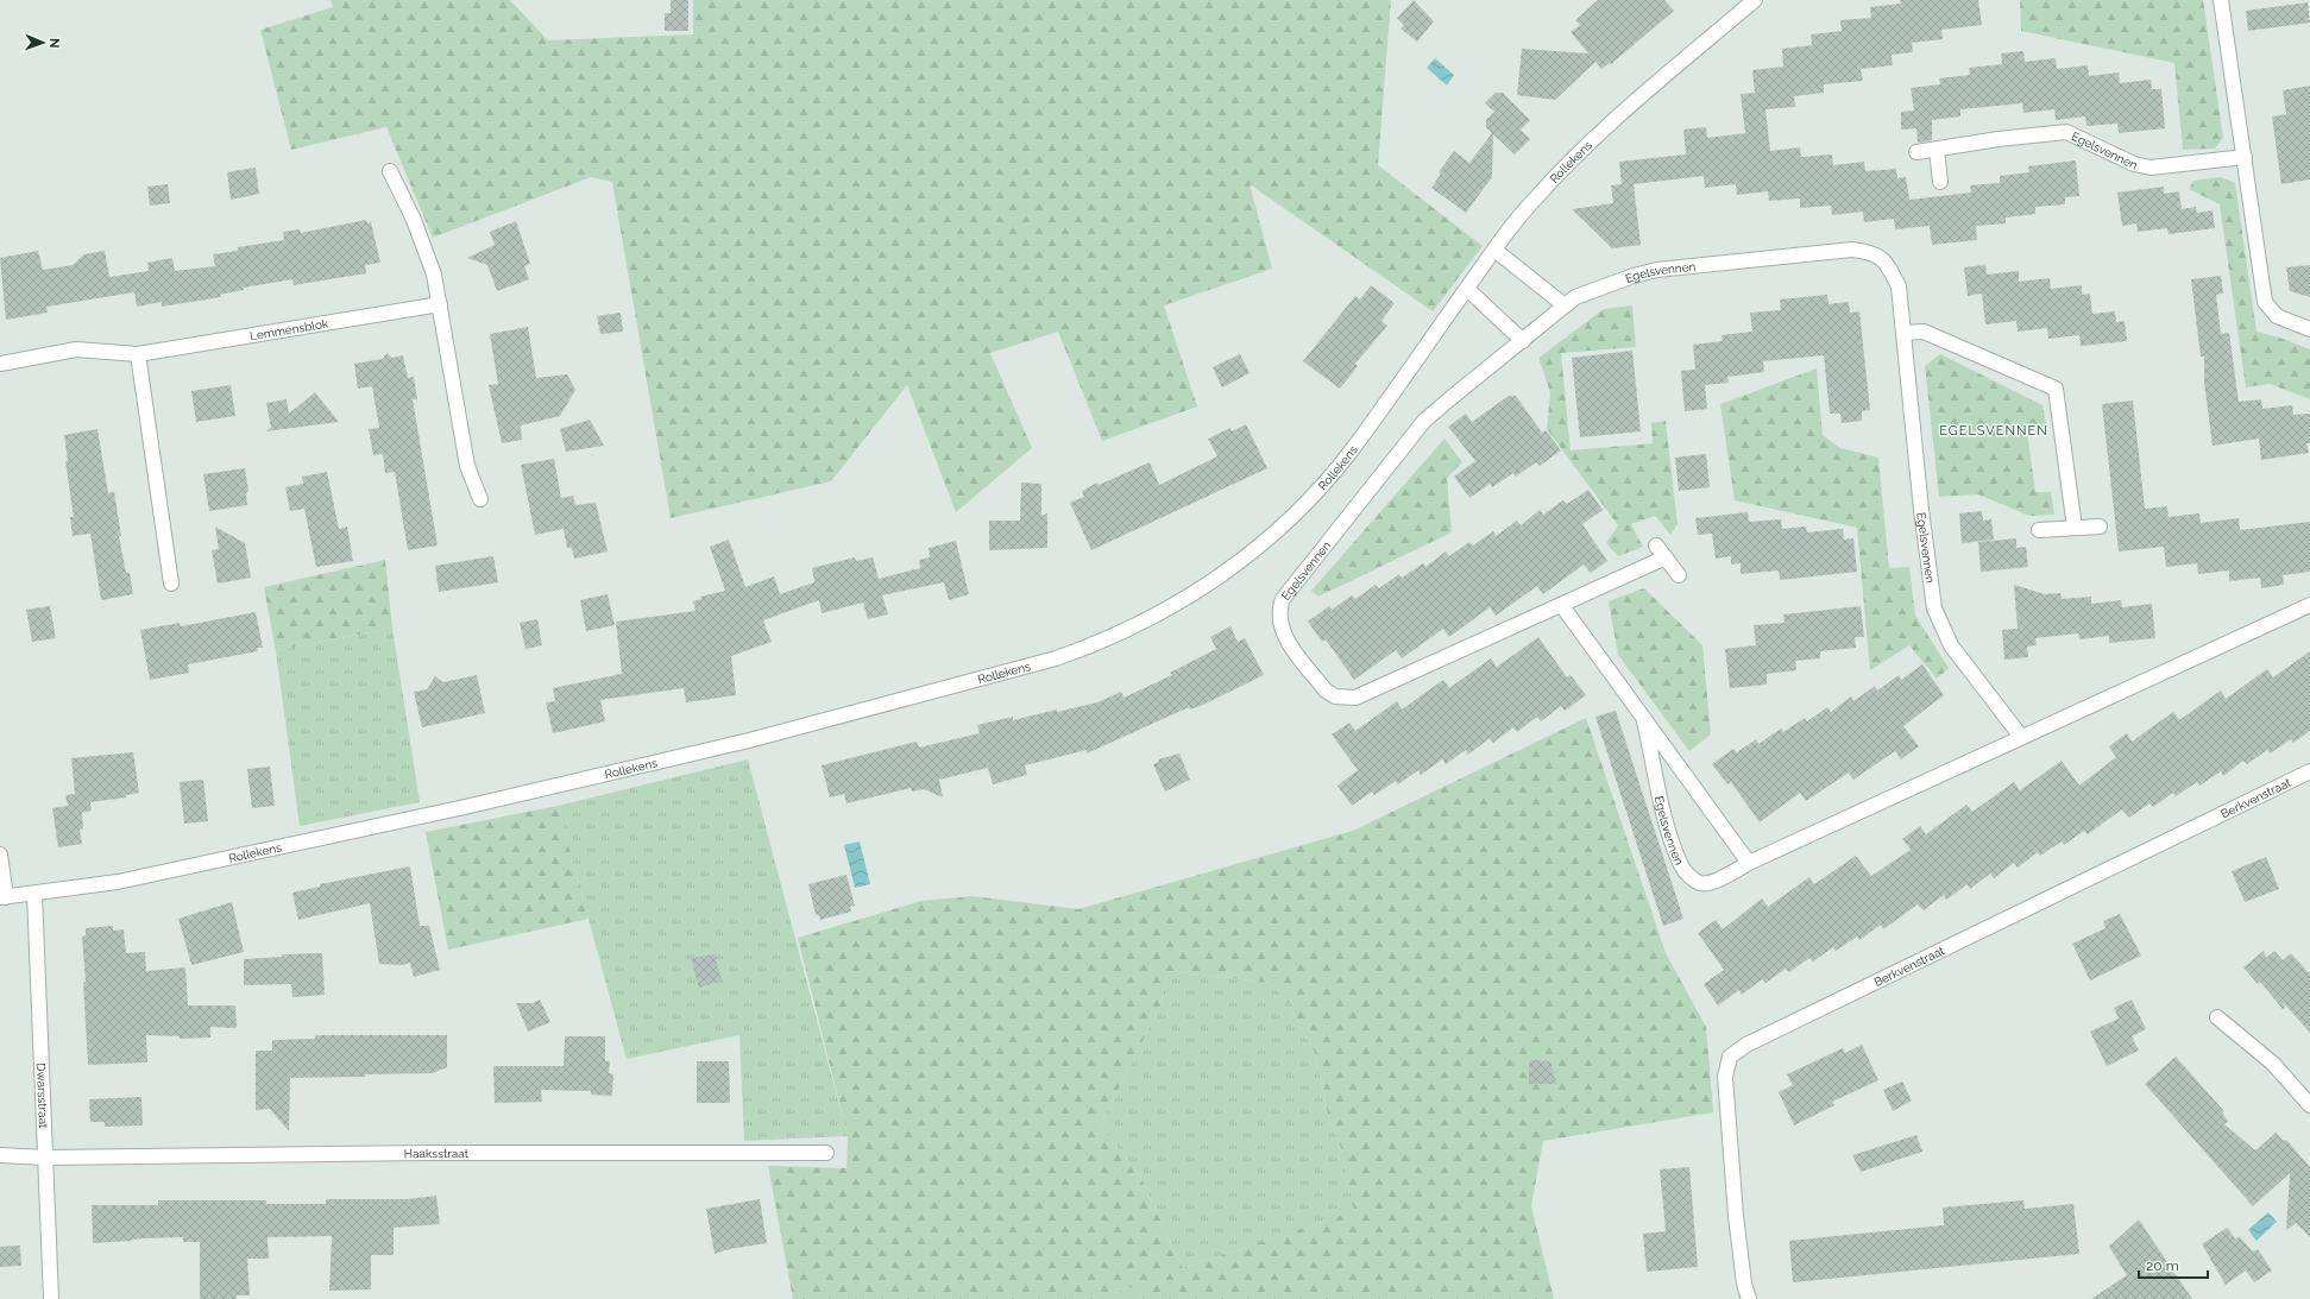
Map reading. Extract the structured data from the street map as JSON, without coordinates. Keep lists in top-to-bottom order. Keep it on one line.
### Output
{"streets":{"street":["Egelsvennen","Rollekens","Lemmensblok","Berkvenstraat","Dwarsstraat","Haaksstraat"]},"crossings":[["Rollekens","Dwarsstraat"],["Dwarsstraat","Haaksstraat"]],"districts":["EGELSVENNEN"],"scale_bar":"20 m","north":"right"}
